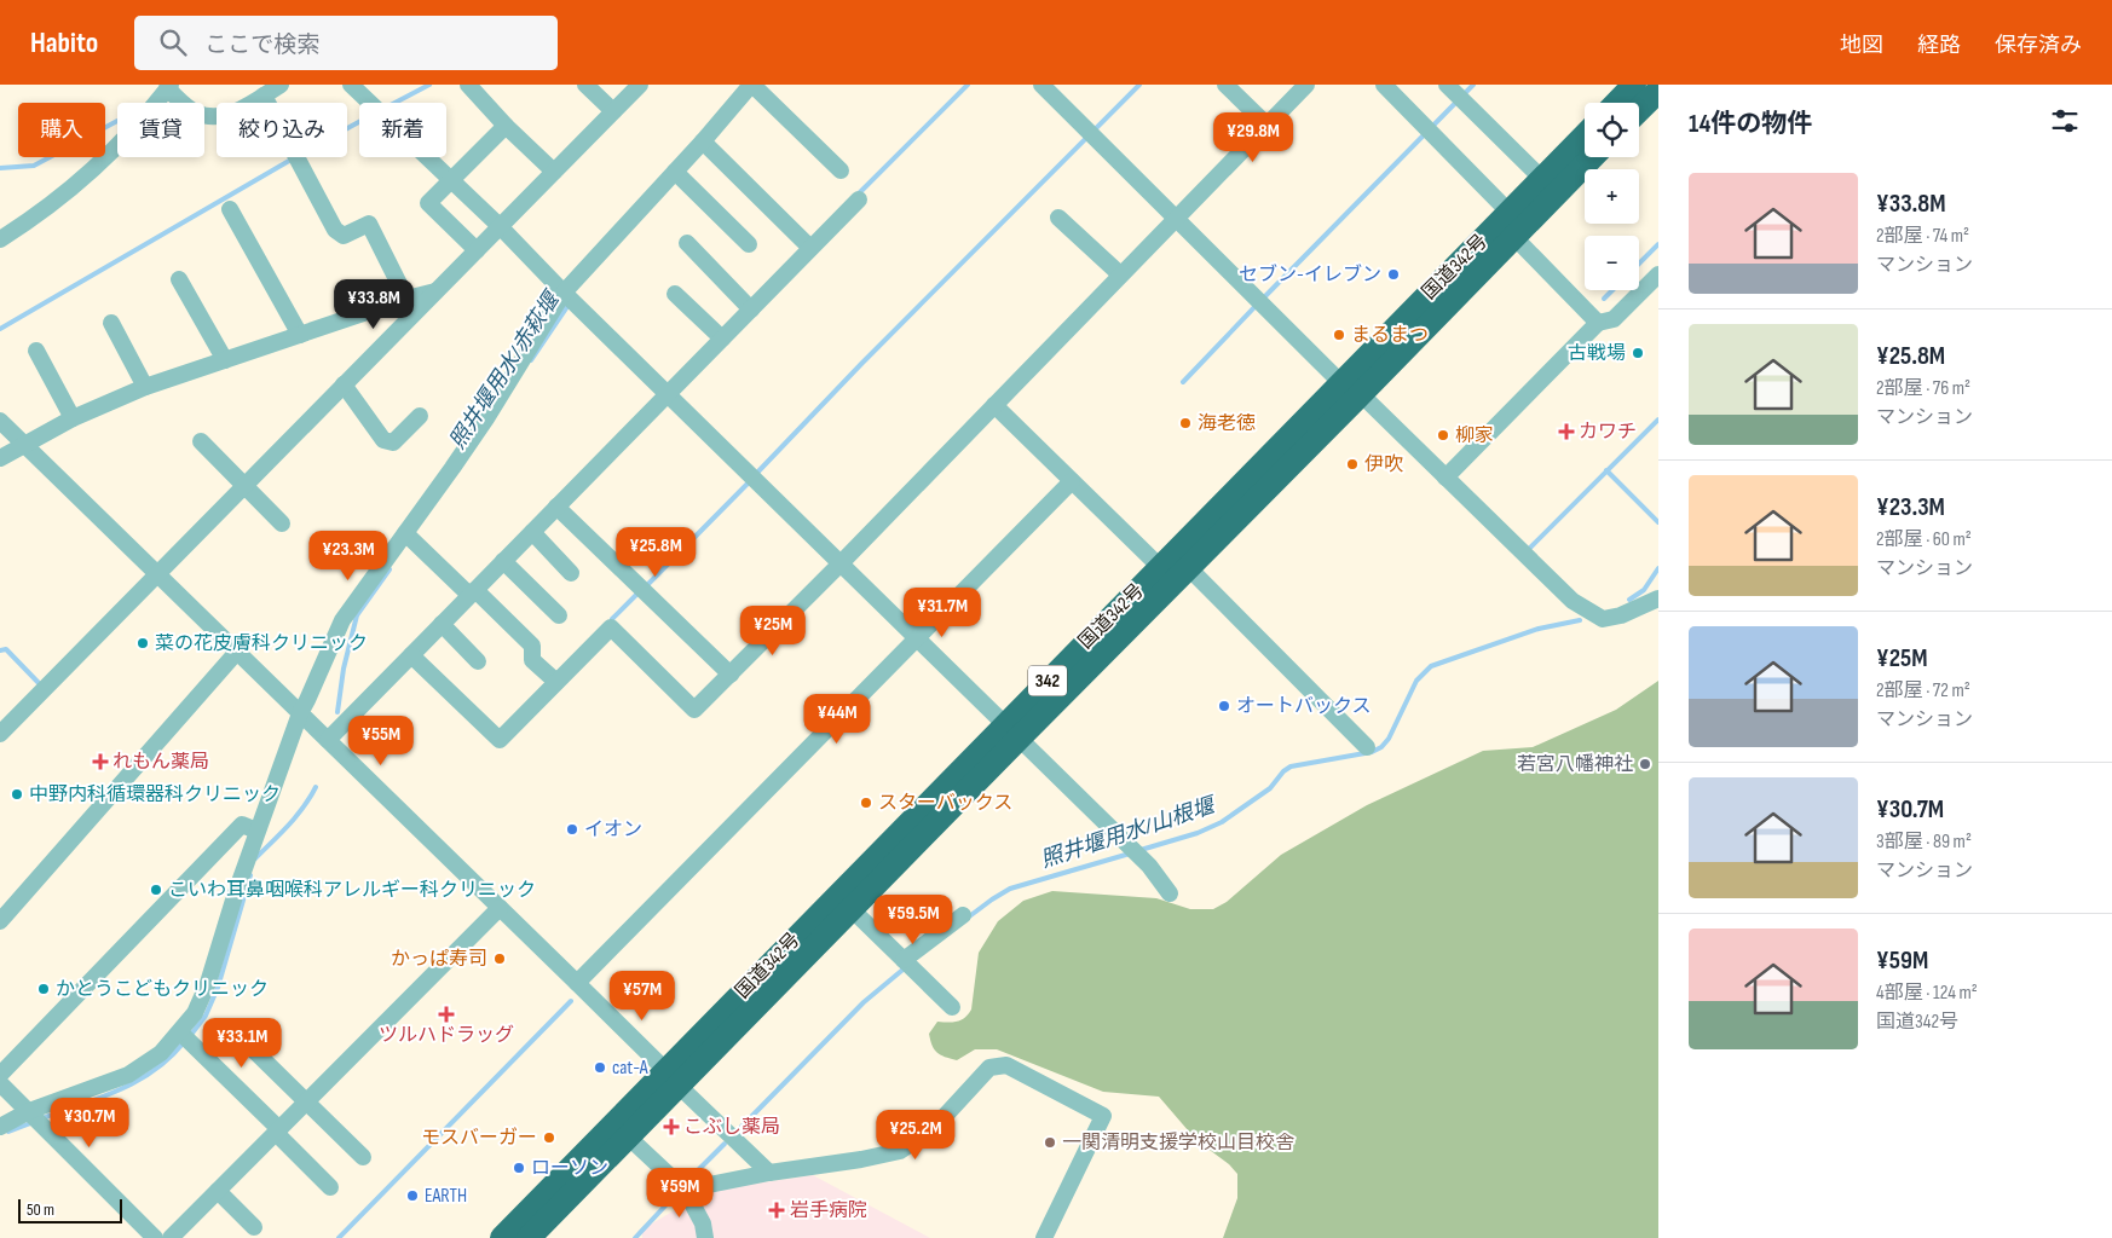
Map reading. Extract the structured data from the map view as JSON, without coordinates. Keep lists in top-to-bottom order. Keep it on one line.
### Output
{"streets":{"highway":["国道342号","342"]},"water":["照井堰用水/赤萩堰","照井堰用水/山根堰"],"places":{"other":["セブン-イレブン","まるまつ","古戦場","海老徳","柳家","伊吹","菜の花皮膚科クリニック","オートバックス","若宮八幡神社","中野内科循環器科クリニック","スターバックス","イオン","こいわ耳鼻咽喉科アレルギー科クリニック","かっぱ寿司","かとうこどもクリニック","cat-A","モスバーガー","一関清明支援学校山目校舎","ローソン","EARTH"],"health":["カワチ","れもん薬局","ツルハドラッグ","こぶし薬局","岩手病院"]},"scale_bar":"50 m","page":{"header":"Habito","search":"ここで検索","nav":["地図","経路","保存済み"],"heading":"14件の物件","map_buttons":["+","−"],"chip":["購入","賃貸","絞り込み","新着"],"price":["¥29.8M","¥33.8M","¥25.8M","¥23.3M","¥31.7M","¥25M","¥44M","¥55M","¥59.5M","¥57M","¥33.1M","¥30.7M","¥25.2M","¥59M"],"list":[{"name":"¥33.8M","note":"2部屋 · 74 m² · マンション"},{"name":"¥25.8M","note":"2部屋 · 76 m² · マンション"},{"name":"¥23.3M","note":"2部屋 · 60 m² · マンション"},{"name":"¥25M","note":"2部屋 · 72 m² · マンション"},{"name":"¥30.7M","note":"3部屋 · 89 m² · マンション"},{"name":"¥59M","note":"4部屋 · 124 m² · 国道342号"}],"scale":"50 m"}}
